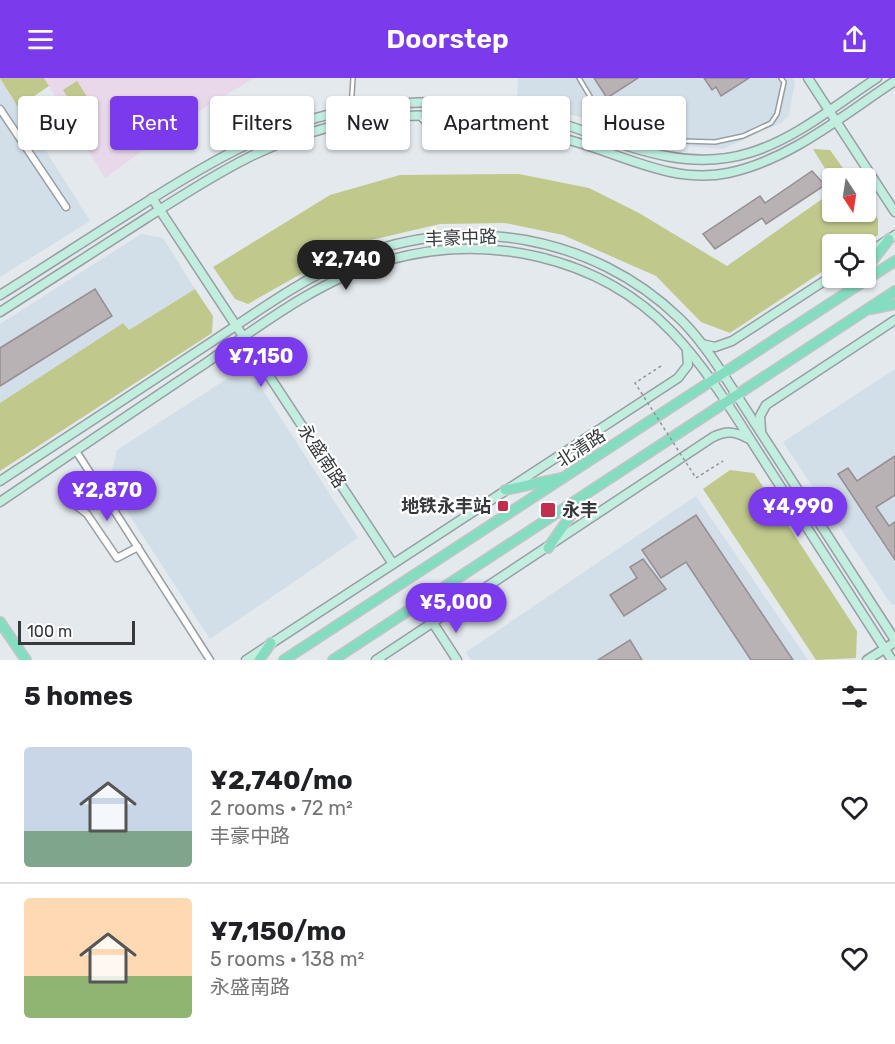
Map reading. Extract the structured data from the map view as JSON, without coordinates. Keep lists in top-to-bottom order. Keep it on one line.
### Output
{"streets":{"main road":["北清路"],"street":["丰豪中路","永盛南路"]},"crossings":[["丰豪中路","北清路"],["丰豪中路","永盛南路"],["北清路","永盛南路"]],"places":{"transit":["地铁永丰站","永丰"]},"scale_bar":"100 m","north":"bottom","page":{"header":"Doorstep","chip":["Buy","Rent","Filters","New","Apartment","House"],"price":["¥2,740","¥7,150","¥2,870","¥4,990","¥5,000"],"scale":"100 m","heading":"5 homes","list":[{"name":"¥2,740/mo","note":"2 rooms · 72 m² · 丰豪中路"},{"name":"¥7,150/mo","note":"5 rooms · 138 m² · 永盛南路"}]}}
